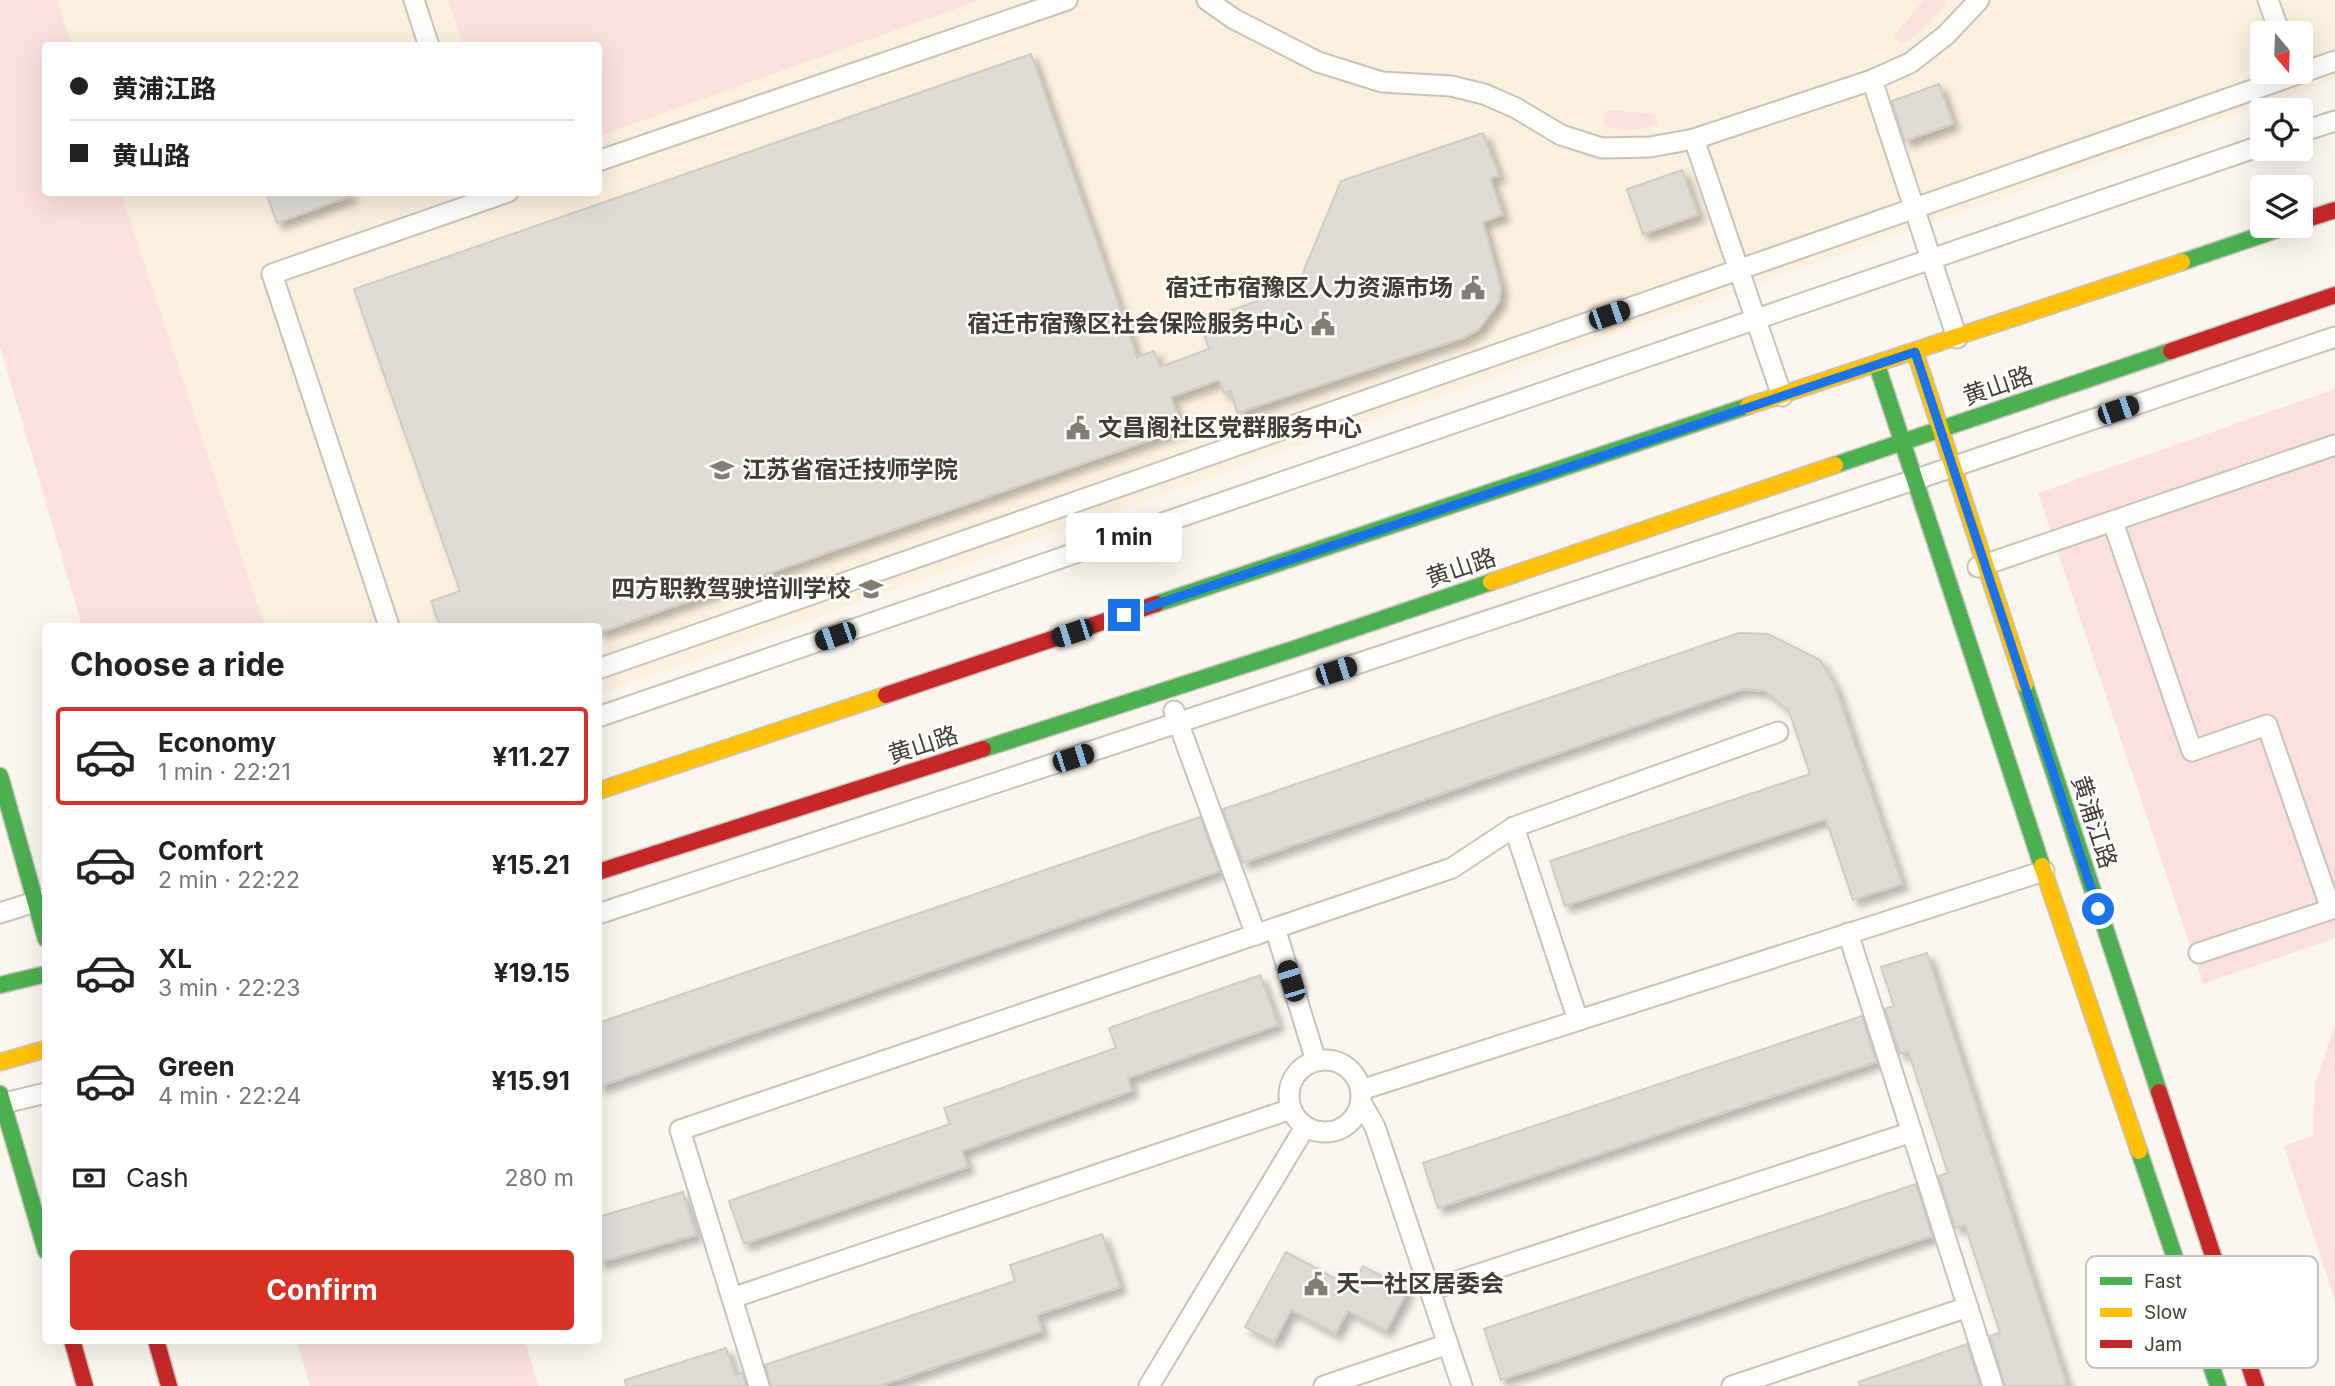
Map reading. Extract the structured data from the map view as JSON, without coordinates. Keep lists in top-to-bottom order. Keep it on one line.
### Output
{"streets":{"main road":["黄山路","黄浦江路"]},"crossings":[["黄山路","黄浦江路"]],"places":{"public building":["宿迁市宿豫区人力资源市场","宿迁市宿豫区社会保险服务中心","文昌阁社区党群服务中心","天一社区居委会"],"school or university":["江苏省宿迁技师学院","四方职教驾驶培训学校"]},"legend":["Fast","Slow","Jam"],"north":"bottom","page":{"banner":["黄浦江路","黄山路"],"bubble":"1 min","heading":"Choose a ride","list":[{"name":"Economy","note":"1 min · 22:21","value":"¥11.27"},{"name":"Comfort","note":"2 min · 22:22","value":"¥15.21"},{"name":"XL","note":"3 min · 22:23","value":"¥19.15"},{"name":"Green","note":"4 min · 22:24","value":"¥15.91"}],"pay":["Cash","280 m"],"buttons":"Confirm"}}
